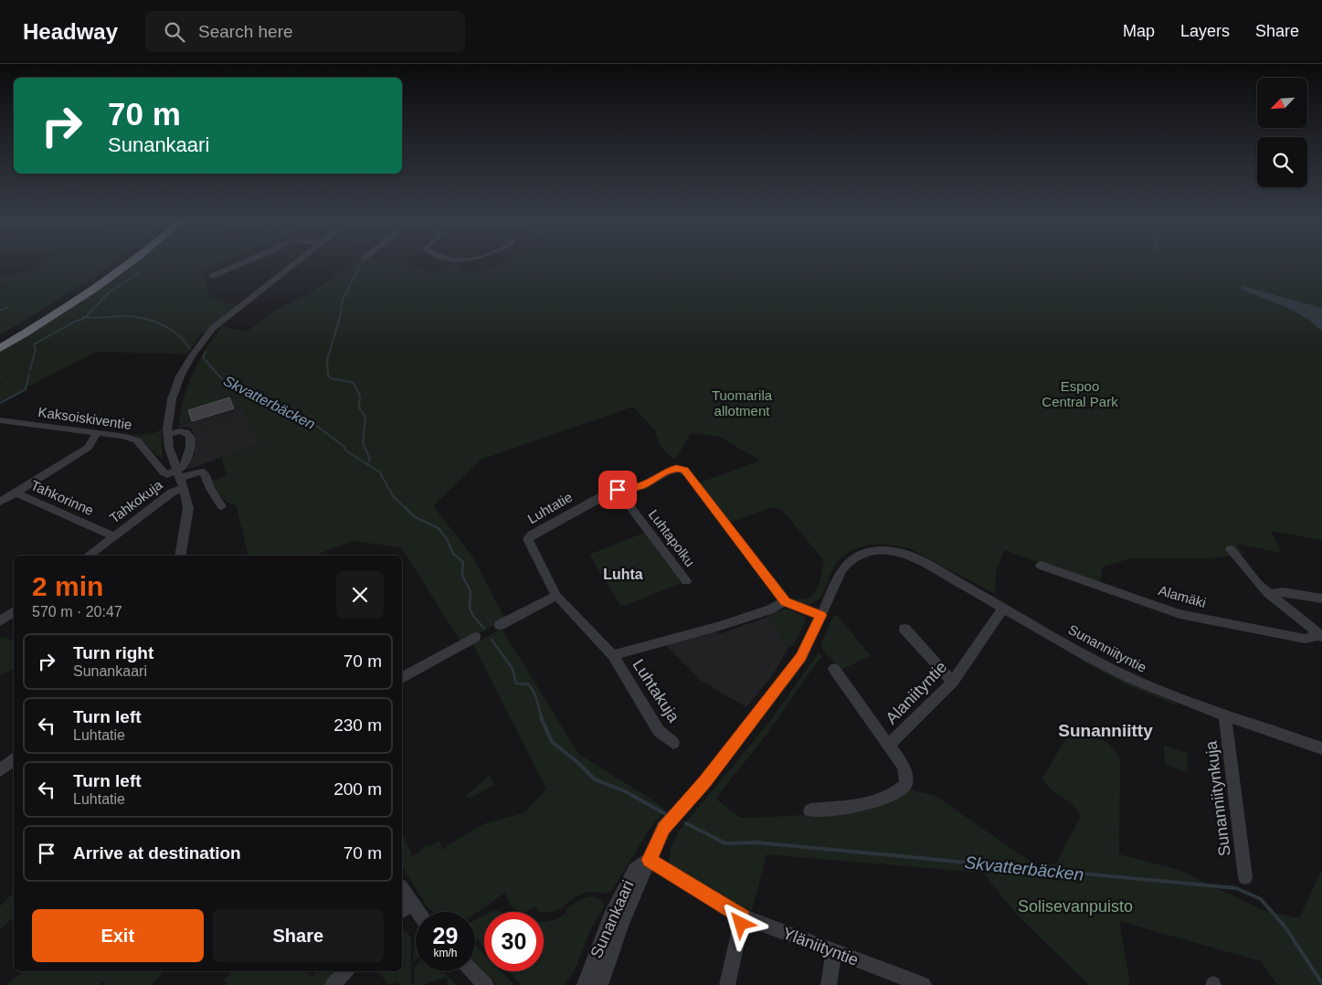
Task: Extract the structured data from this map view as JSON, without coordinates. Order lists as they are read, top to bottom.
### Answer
{
  "streets": {
    "street": [
      "Kaksoiskiventie",
      "Tahkorinne",
      "Tahkokuja",
      "Luhtatie",
      "Luhtapolku",
      "Alamäki",
      "Sunanniityntie",
      "Luhtakuja",
      "Alaniityntie",
      "Sunanniitynkuja",
      "Sunankaari",
      "Yläniityntie"
    ]
  },
  "crossings": [
    ["Kaksoiskiventie", "Tahkokuja"],
    ["Tahkorinne", "Tahkokuja"],
    ["Luhtatie", "Luhtapolku"],
    ["Luhtatie", "Luhtakuja"],
    ["Sunanniityntie", "Alaniityntie"],
    ["Sunanniityntie", "Sunanniitynkuja"],
    ["Sunanniityntie", "Sunankaari"],
    ["Sunankaari", "Yläniityntie"]
  ],
  "districts": ["Luhta", "Sunanniitty"],
  "water": ["Skvatterbäcken"],
  "parks": ["Espoo Central Park", "Tuomarila allotment", "Solisevanpuisto"],
  "north": "bottom left",
  "page": {
    "header": "Headway",
    "search": "Search here",
    "nav": ["Map", "Layers", "Share"],
    "turn": ["70 m", "Sunankaari"],
    "heading": ["2 min", "570 m · 20:47"],
    "list": [
      {
        "name": "Turn right",
        "note": "Sunankaari",
        "value": "70 m"
      },
      {
        "name": "Turn left",
        "note": "Luhtatie",
        "value": "230 m"
      },
      {
        "name": "Turn left",
        "note": "Luhtatie",
        "value": "200 m"
      },
      {
        "name": "Arrive at destination",
        "value": "70 m"
      }
    ],
    "buttons": ["Exit", "Share"],
    "speed": "29 km/h",
    "limit": "30"
  }
}
